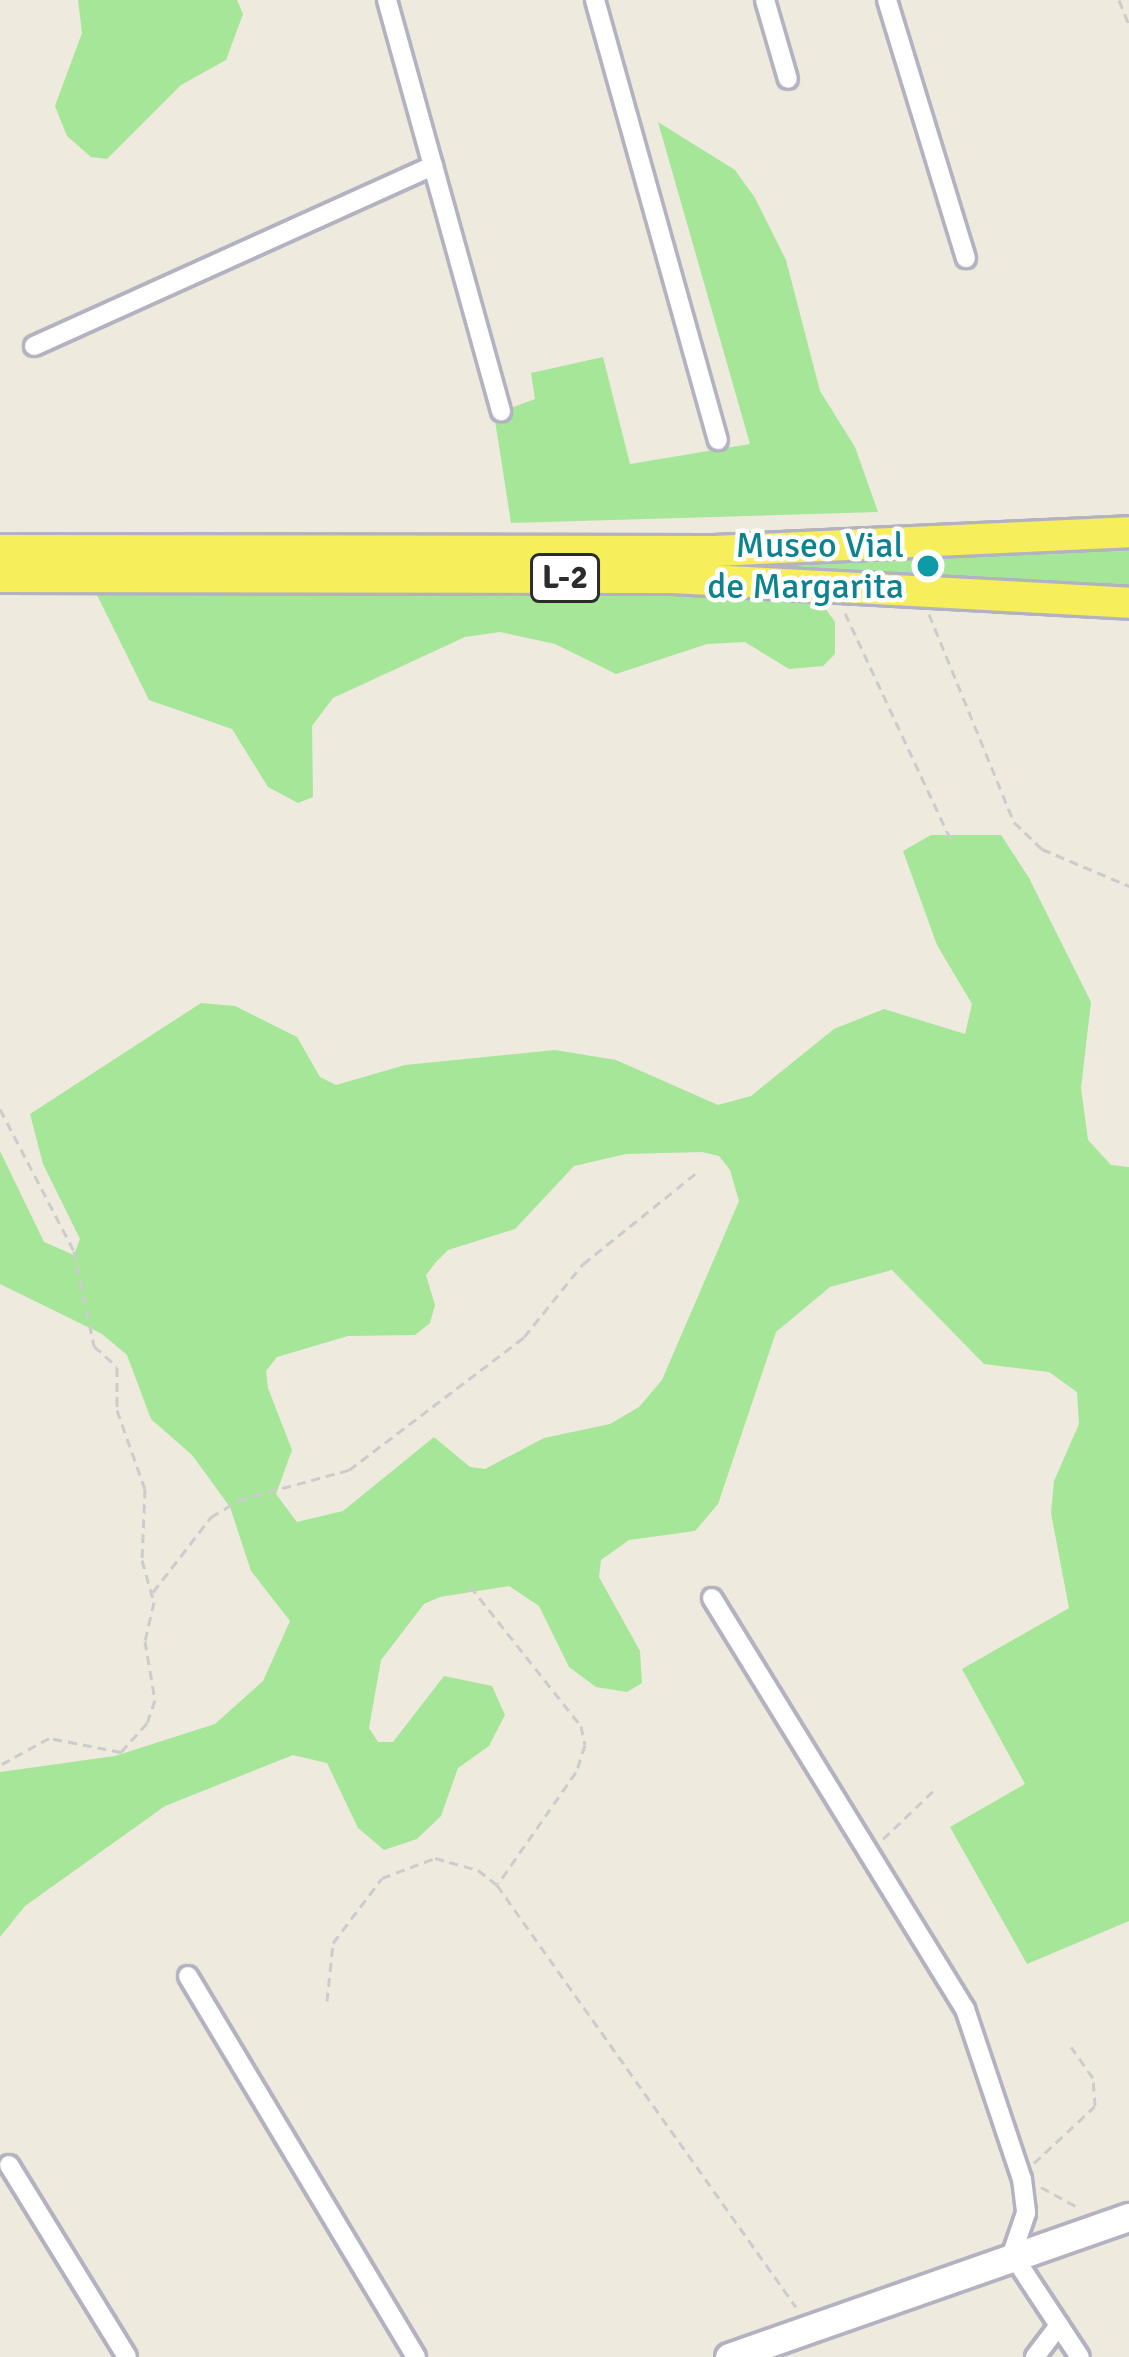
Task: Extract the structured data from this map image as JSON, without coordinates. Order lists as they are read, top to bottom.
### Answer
{
  "streets": {
    "main road": ["L-2"]
  },
  "places": ["Museo Vial de Margarita"]
}
